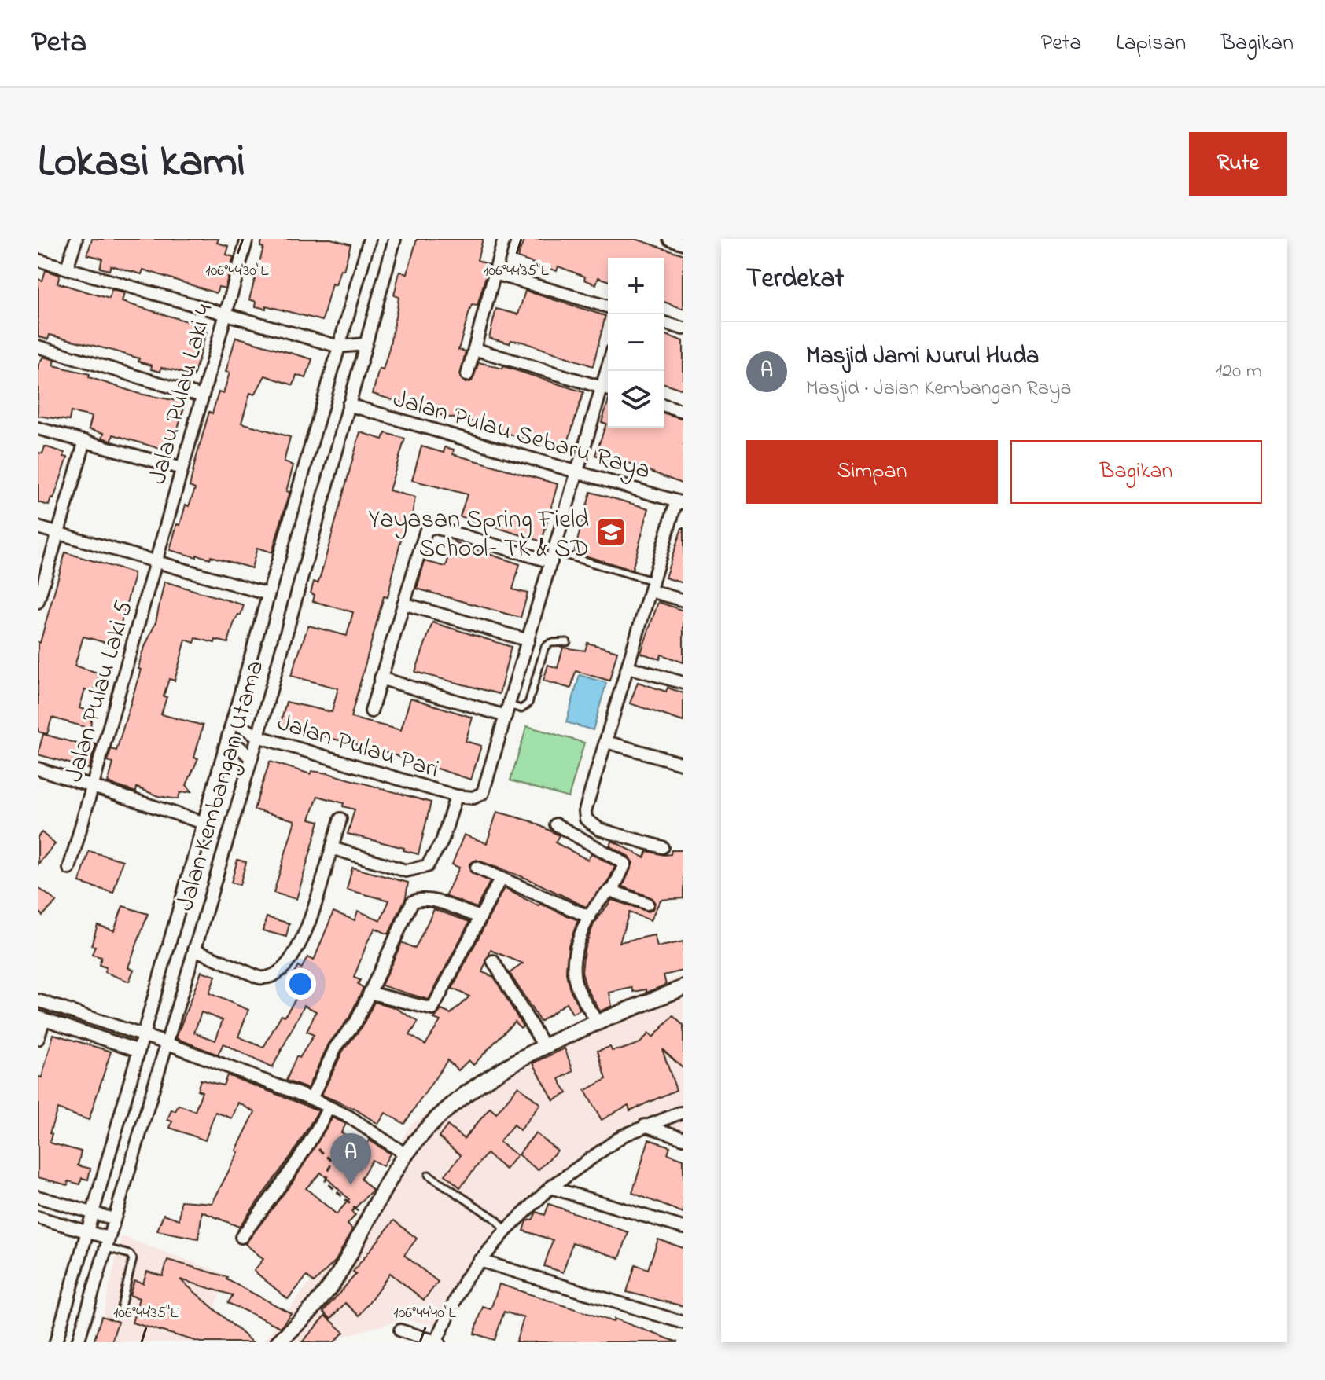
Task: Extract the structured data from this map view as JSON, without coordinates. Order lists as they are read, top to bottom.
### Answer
{
  "streets": {
    "street": [
      "Jalau Pulau Laki 4",
      "Jalan Pulau Sebaru Raya",
      "Jalan Pulau Laki 5",
      "Jalan Pulau Pari",
      "Jalan Kembangan Utama"
    ]
  },
  "crossings": [
    ["Jalau Pulau Laki 4", "Jalan Pulau Laki 5"],
    ["Jalan Pulau Sebaru Raya", "Jalan Kembangan Utama"],
    ["Jalan Pulau Pari", "Jalan Kembangan Utama"]
  ],
  "places": {
    "school or university": ["Yayasan Spring Field School- TK & SD"]
  },
  "page": {
    "header": "Peta",
    "nav": ["Peta", "Lapisan", "Bagikan"],
    "title": "Lokasi kami",
    "buttons": [
      "Rute",
      ["Simpan", "Bagikan"]
    ],
    "heading": "Terdekat",
    "map_buttons": ["+", "−"],
    "list": [
      {
        "mark": "A",
        "name": "Masjid Jami Nurul Huda",
        "note": "Masjid · Jalan Kembangan Raya",
        "value": "120 m"
      }
    ],
    "pins": "A"
  },
  "coordinates": ["106°44'30\"E", "106°44'35\"E", "106°44'40\"E"]
}
